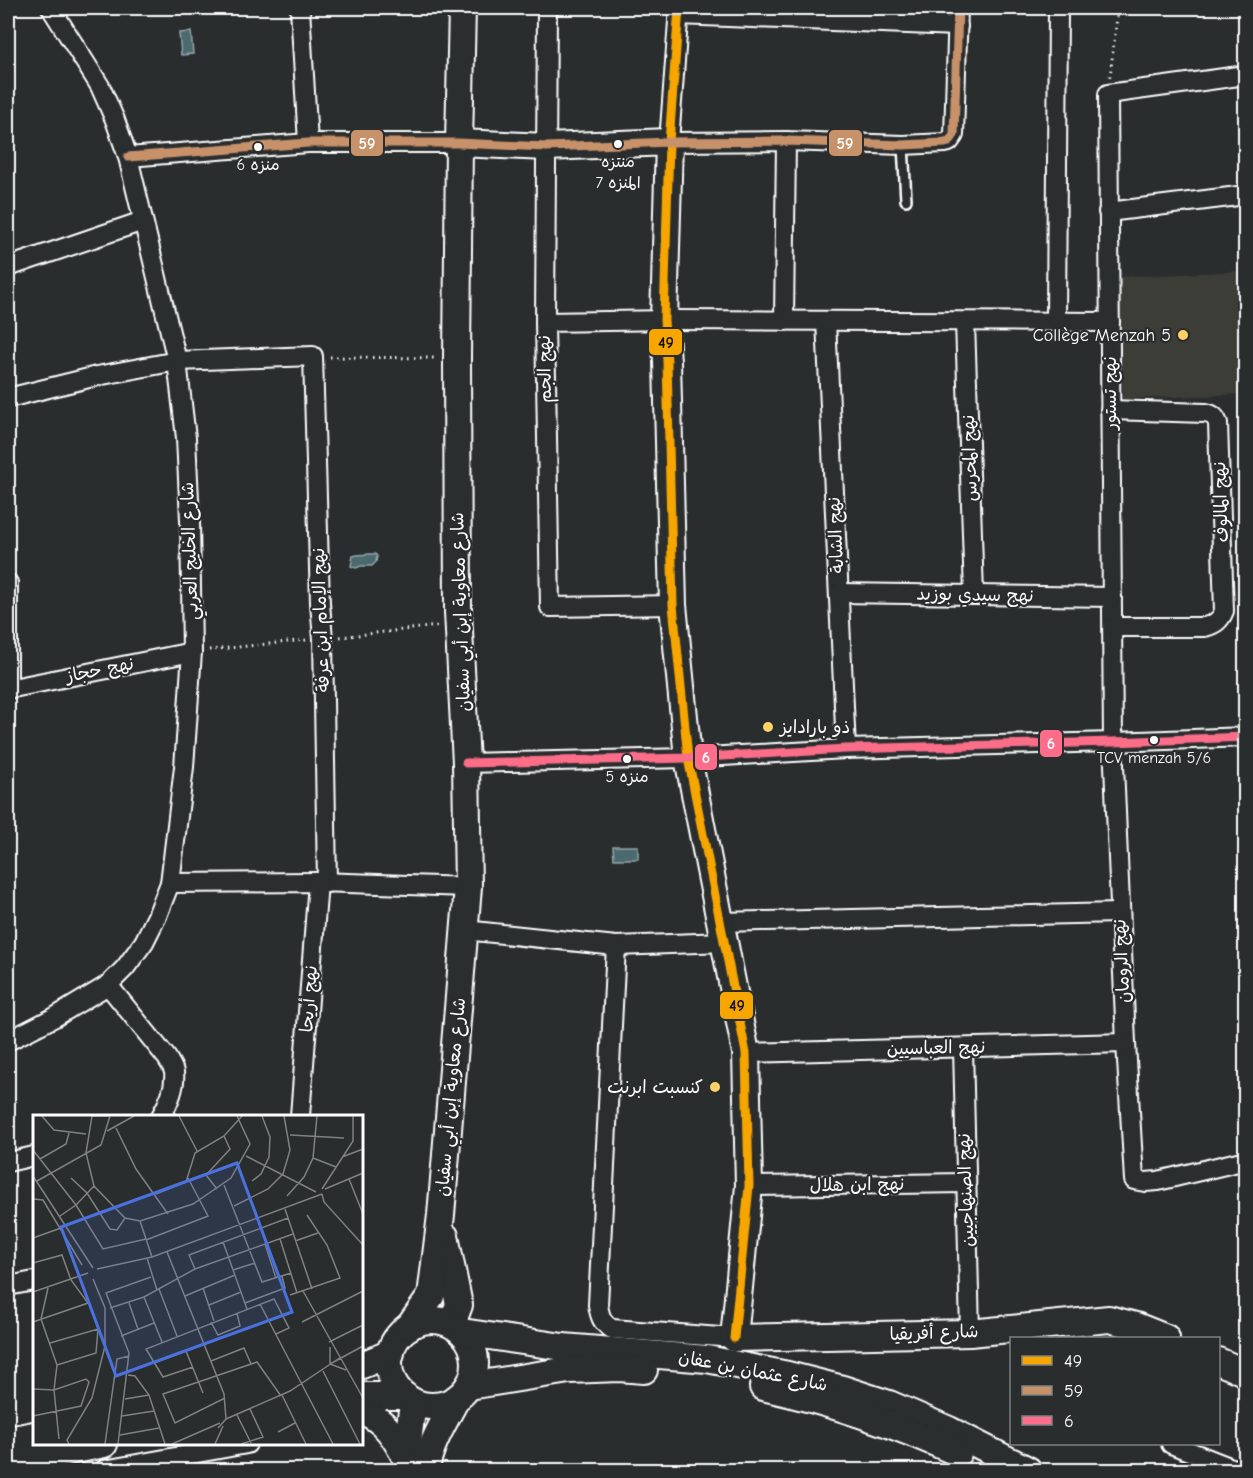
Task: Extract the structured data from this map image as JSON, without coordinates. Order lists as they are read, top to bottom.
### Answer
{
  "streets": {
    "main road": ["شارع معاوية إبن أبي سفيان", "شارع أفريقيا", "شارع عثمان بن عفان"],
    "street": [
      "نهج الجم",
      "نهج تستور",
      "نهج المحرس",
      "نهج المالوف",
      "نهج الشابة",
      "شارع الخليج العربي",
      "نهج سيدي بوزيد",
      "نهج الإمام ابن عرفة",
      "نهج حجاز",
      "نهج الرومان",
      "نهج أريحا",
      "نهج العباسيين",
      "نهج ابن هلال",
      "نهج الصنهاجيين"
    ]
  },
  "crossings": [
    ["نهج تستور", "نهج المالوف"],
    ["نهج تستور", "نهج سيدي بوزيد"],
    ["نهج تستور", "نهج الرومان"],
    ["نهج المحرس", "نهج سيدي بوزيد"],
    ["نهج الشابة", "نهج سيدي بوزيد"],
    ["شارع الخليج العربي", "نهج حجاز"],
    ["شارع معاوية إبن أبي سفيان", "شارع عثمان بن عفان"],
    ["نهج الإمام ابن عرفة", "نهج أريحا"],
    ["نهج الرومان", "نهج العباسيين"],
    ["نهج العباسيين", "نهج الصنهاجيين"],
    ["نهج ابن هلال", "نهج الصنهاجيين"],
    ["نهج الصنهاجيين", "شارع أفريقيا"]
  ],
  "places": [
    "منتزه المنزه 7",
    "منزه 6",
    "Collège Menzah 5",
    "ذو بارادايز",
    "TCV menzah 5/6",
    "منزه 5",
    "كنسبت ابرنت"
  ],
  "lines": ["transit line 49", "transit line 59", "transit line 6"],
  "legend": ["49", "59", "6"]
}
